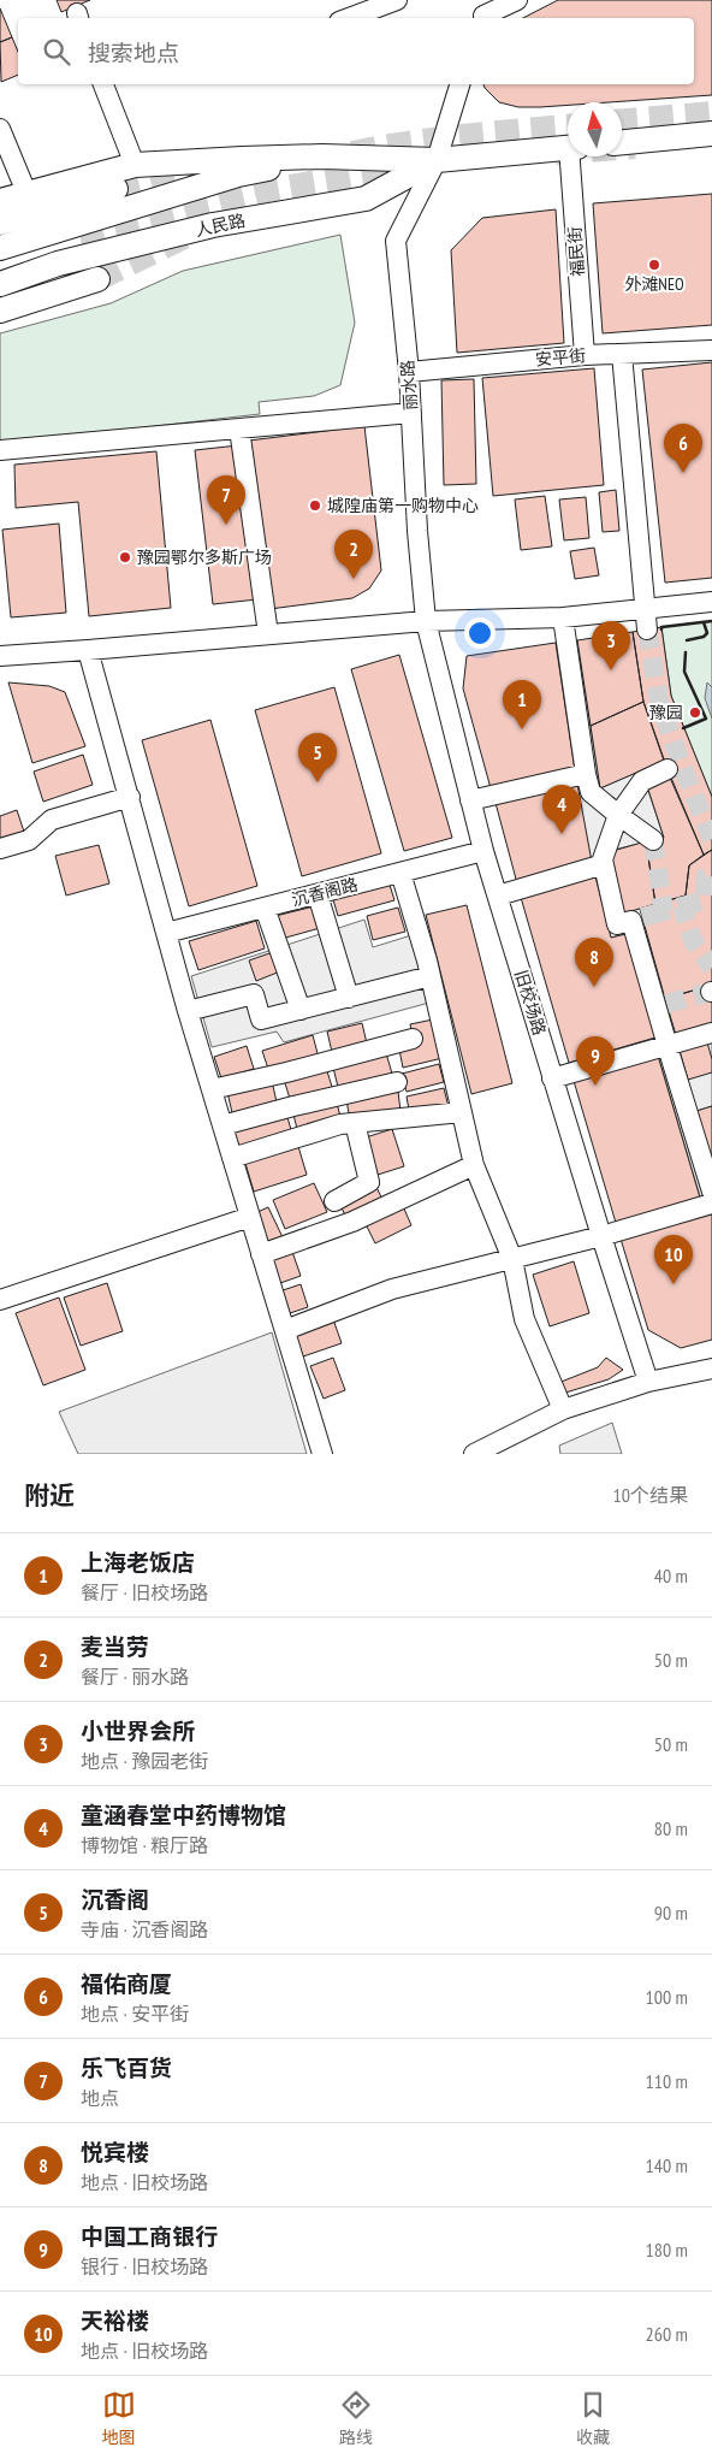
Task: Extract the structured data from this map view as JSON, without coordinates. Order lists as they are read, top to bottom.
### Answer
{
  "streets": {
    "main road": ["人民路"],
    "street": [
      "福民街",
      "安平街",
      "丽水路",
      "沉香阁路",
      "旧校场路"
    ]
  },
  "crossings": [
    ["人民路", "丽水路"],
    ["福民街", "安平街"],
    ["安平街", "丽水路"],
    ["丽水路", "旧校场路"],
    ["沉香阁路", "旧校场路"]
  ],
  "places": [
    "外滩NEO",
    "城隍庙第一购物中心",
    "豫园鄂尔多斯广场",
    "豫园"
  ],
  "north": "top",
  "page": {
    "search": "搜索地点",
    "pins": [
      "6",
      "7",
      "2",
      "3",
      "1",
      "5",
      "4",
      "8",
      "9",
      "10"
    ],
    "heading": ["附近", "10个结果"],
    "list": [
      {
        "mark": "1",
        "name": "上海老饭店",
        "note": "餐厅 · 旧校场路",
        "value": "40 m"
      },
      {
        "mark": "2",
        "name": "麦当劳",
        "note": "餐厅 · 丽水路",
        "value": "50 m"
      },
      {
        "mark": "3",
        "name": "小世界会所",
        "note": "地点 · 豫园老街",
        "value": "50 m"
      },
      {
        "mark": "4",
        "name": "童涵春堂中药博物馆",
        "note": "博物馆 · 粮厅路",
        "value": "80 m"
      },
      {
        "mark": "5",
        "name": "沉香阁",
        "note": "寺庙 · 沉香阁路",
        "value": "90 m"
      },
      {
        "mark": "6",
        "name": "福佑商厦",
        "note": "地点 · 安平街",
        "value": "100 m"
      },
      {
        "mark": "7",
        "name": "乐飞百货",
        "note": "地点",
        "value": "110 m"
      },
      {
        "mark": "8",
        "name": "悦宾楼",
        "note": "地点 · 旧校场路",
        "value": "140 m"
      },
      {
        "mark": "9",
        "name": "中国工商银行",
        "note": "银行 · 旧校场路",
        "value": "180 m"
      },
      {
        "mark": "10",
        "name": "天裕楼",
        "note": "地点 · 旧校场路",
        "value": "260 m"
      }
    ],
    "nav": ["地图", "路线", "收藏"]
  }
}
